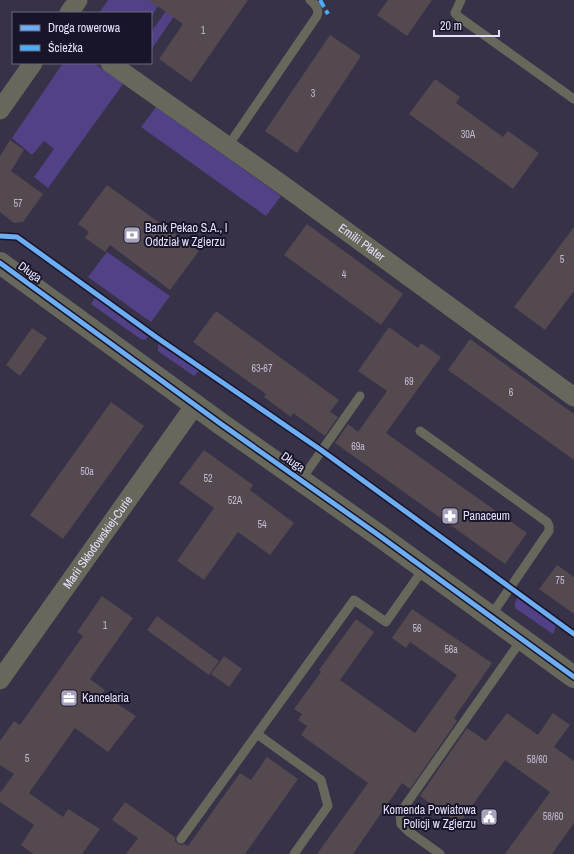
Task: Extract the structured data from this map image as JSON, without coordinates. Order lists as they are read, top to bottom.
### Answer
{
  "streets": {
    "street": ["Emilii Plater", "Długa", "Marii Skłodowskiej-Curie"]
  },
  "crossings": [
    ["Długa", "Marii Skłodowskiej-Curie"]
  ],
  "places": {
    "bank": ["Bank Pekao S.A., I Oddział w Zgierzu"],
    "pharmacy": ["Panaceum"],
    "office": ["Kancelaria"],
    "public building": ["Komenda Powiatowa Policji w Zgierzu"]
  },
  "house_numbers": [
    "1",
    "3",
    "30A",
    "57",
    "5",
    "4",
    "63-67",
    "69",
    "6",
    "69a",
    "50a",
    "52",
    "52A",
    "54",
    "75",
    "1",
    "56",
    "56a",
    "5",
    "58/60",
    "58/60"
  ],
  "legend": ["Droga rowerowa", "Ścieżka"],
  "scale_bar": "20 m"
}
